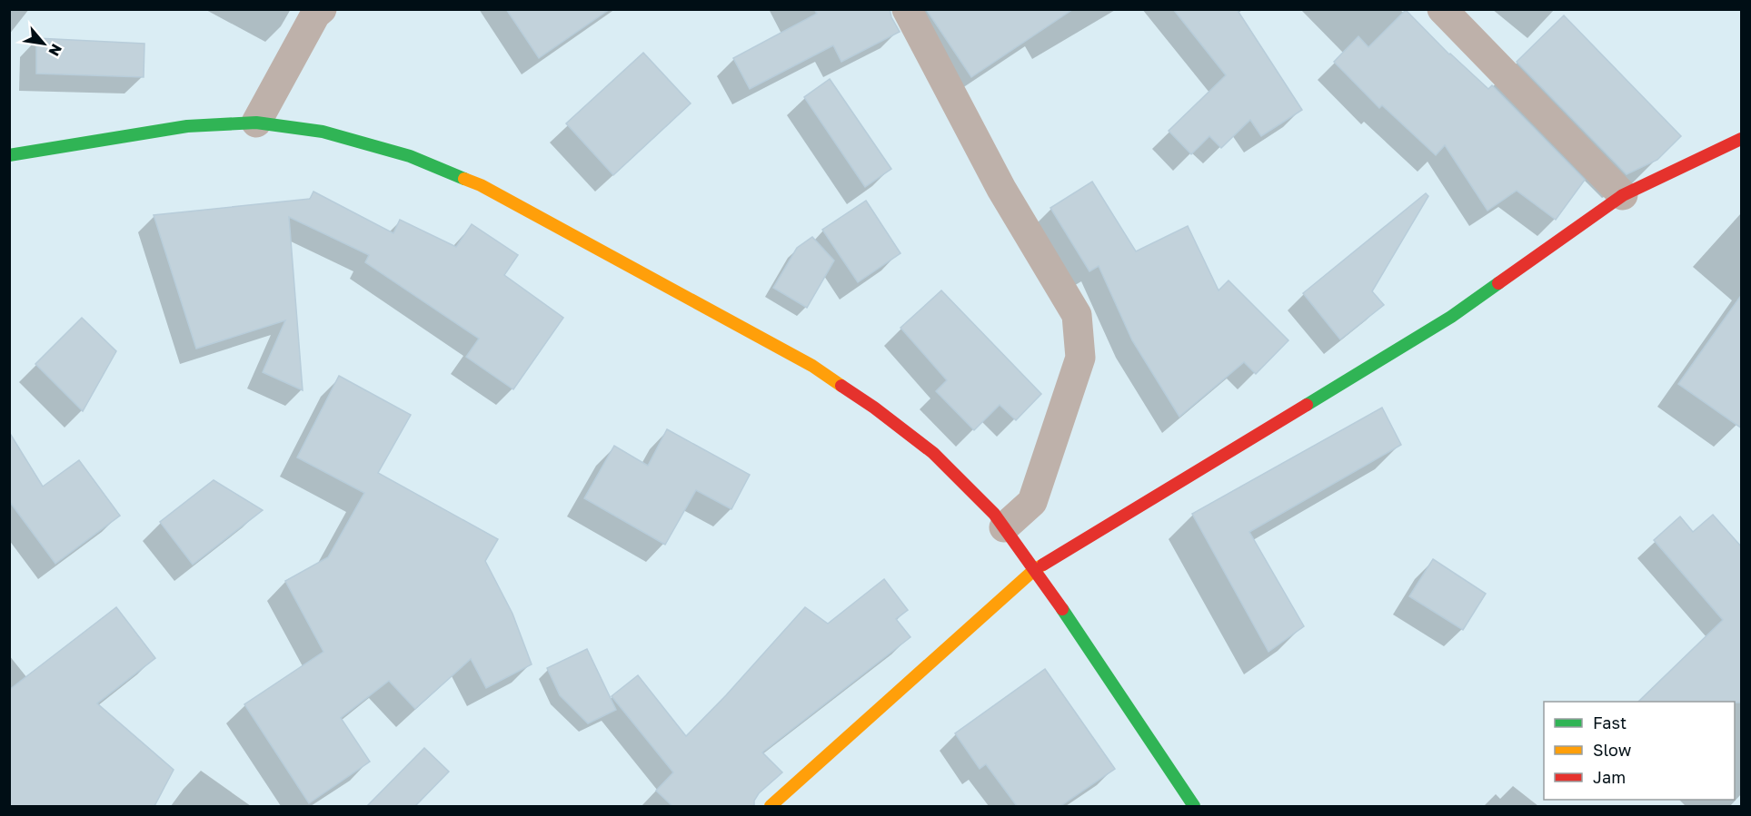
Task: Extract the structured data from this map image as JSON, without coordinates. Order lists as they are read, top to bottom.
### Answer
{
  "legend": ["Fast", "Slow", "Jam"],
  "north": "bottom right"
}
